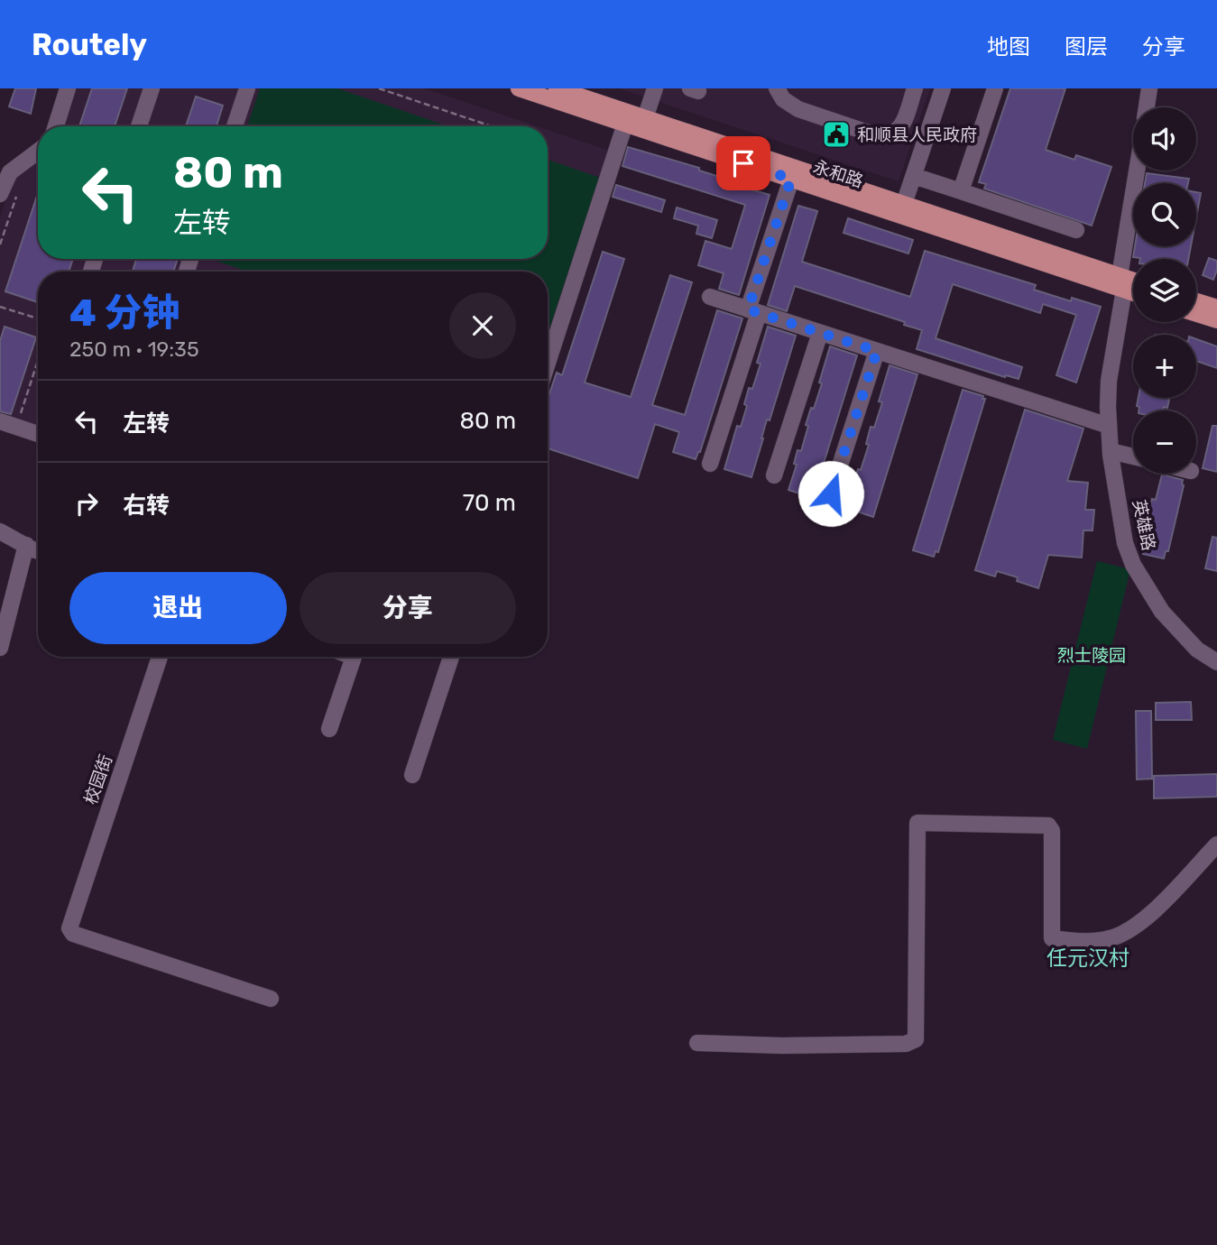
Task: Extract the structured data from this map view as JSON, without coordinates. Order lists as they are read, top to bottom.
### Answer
{
  "streets": {
    "main road": ["永和路"],
    "street": ["英雄路", "校园街"]
  },
  "crossings": [
    ["永和路", "英雄路"]
  ],
  "districts": ["任元汉村"],
  "parks": ["烈士陵园"],
  "places": {
    "public building": ["和顺县人民政府"]
  },
  "page": {
    "header": "Routely",
    "nav": ["地图", "图层", "分享"],
    "map_buttons": ["+", "−"],
    "turn": ["80 m", "左转"],
    "heading": ["4 分钟", "250 m · 19:35"],
    "list": [
      {
        "name": "左转",
        "value": "80 m"
      },
      {
        "name": "右转",
        "value": "70 m"
      }
    ],
    "buttons": ["退出", "分享"]
  }
}
